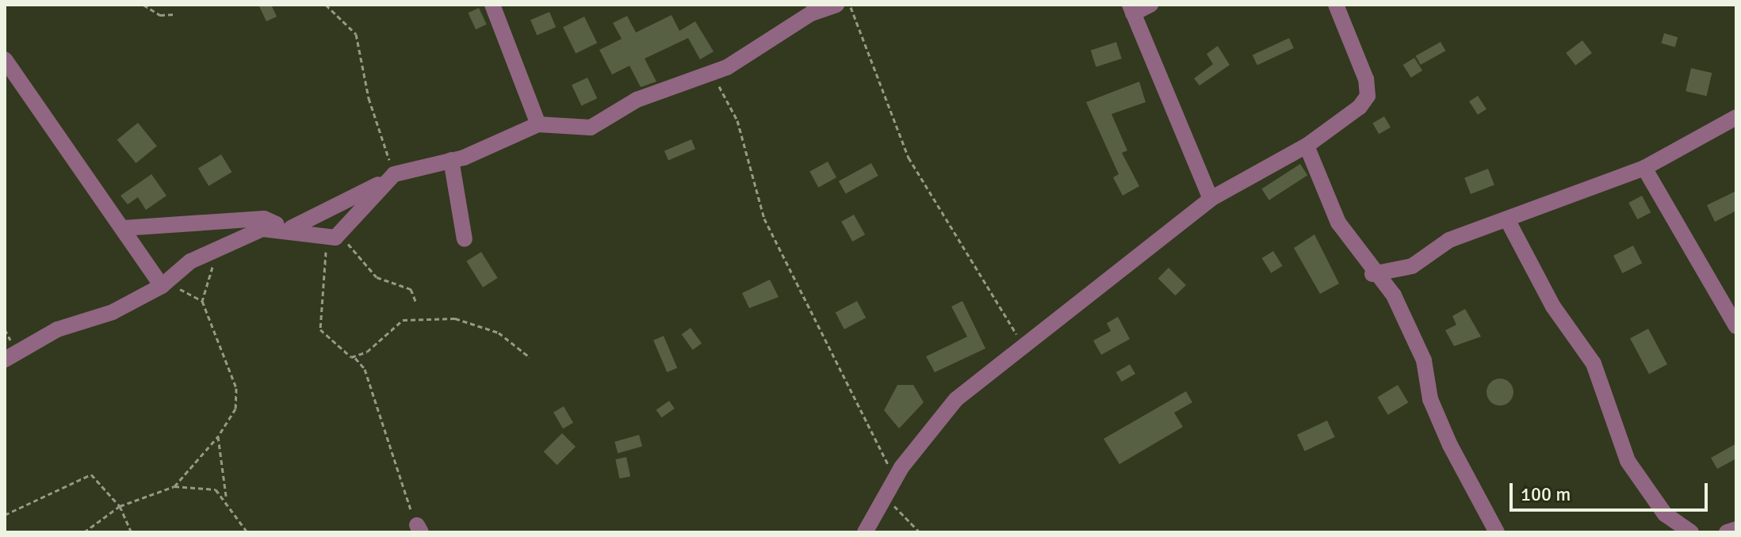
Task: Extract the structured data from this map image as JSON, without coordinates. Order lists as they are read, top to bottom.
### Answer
{
  "scale_bar": "100 m"
}
